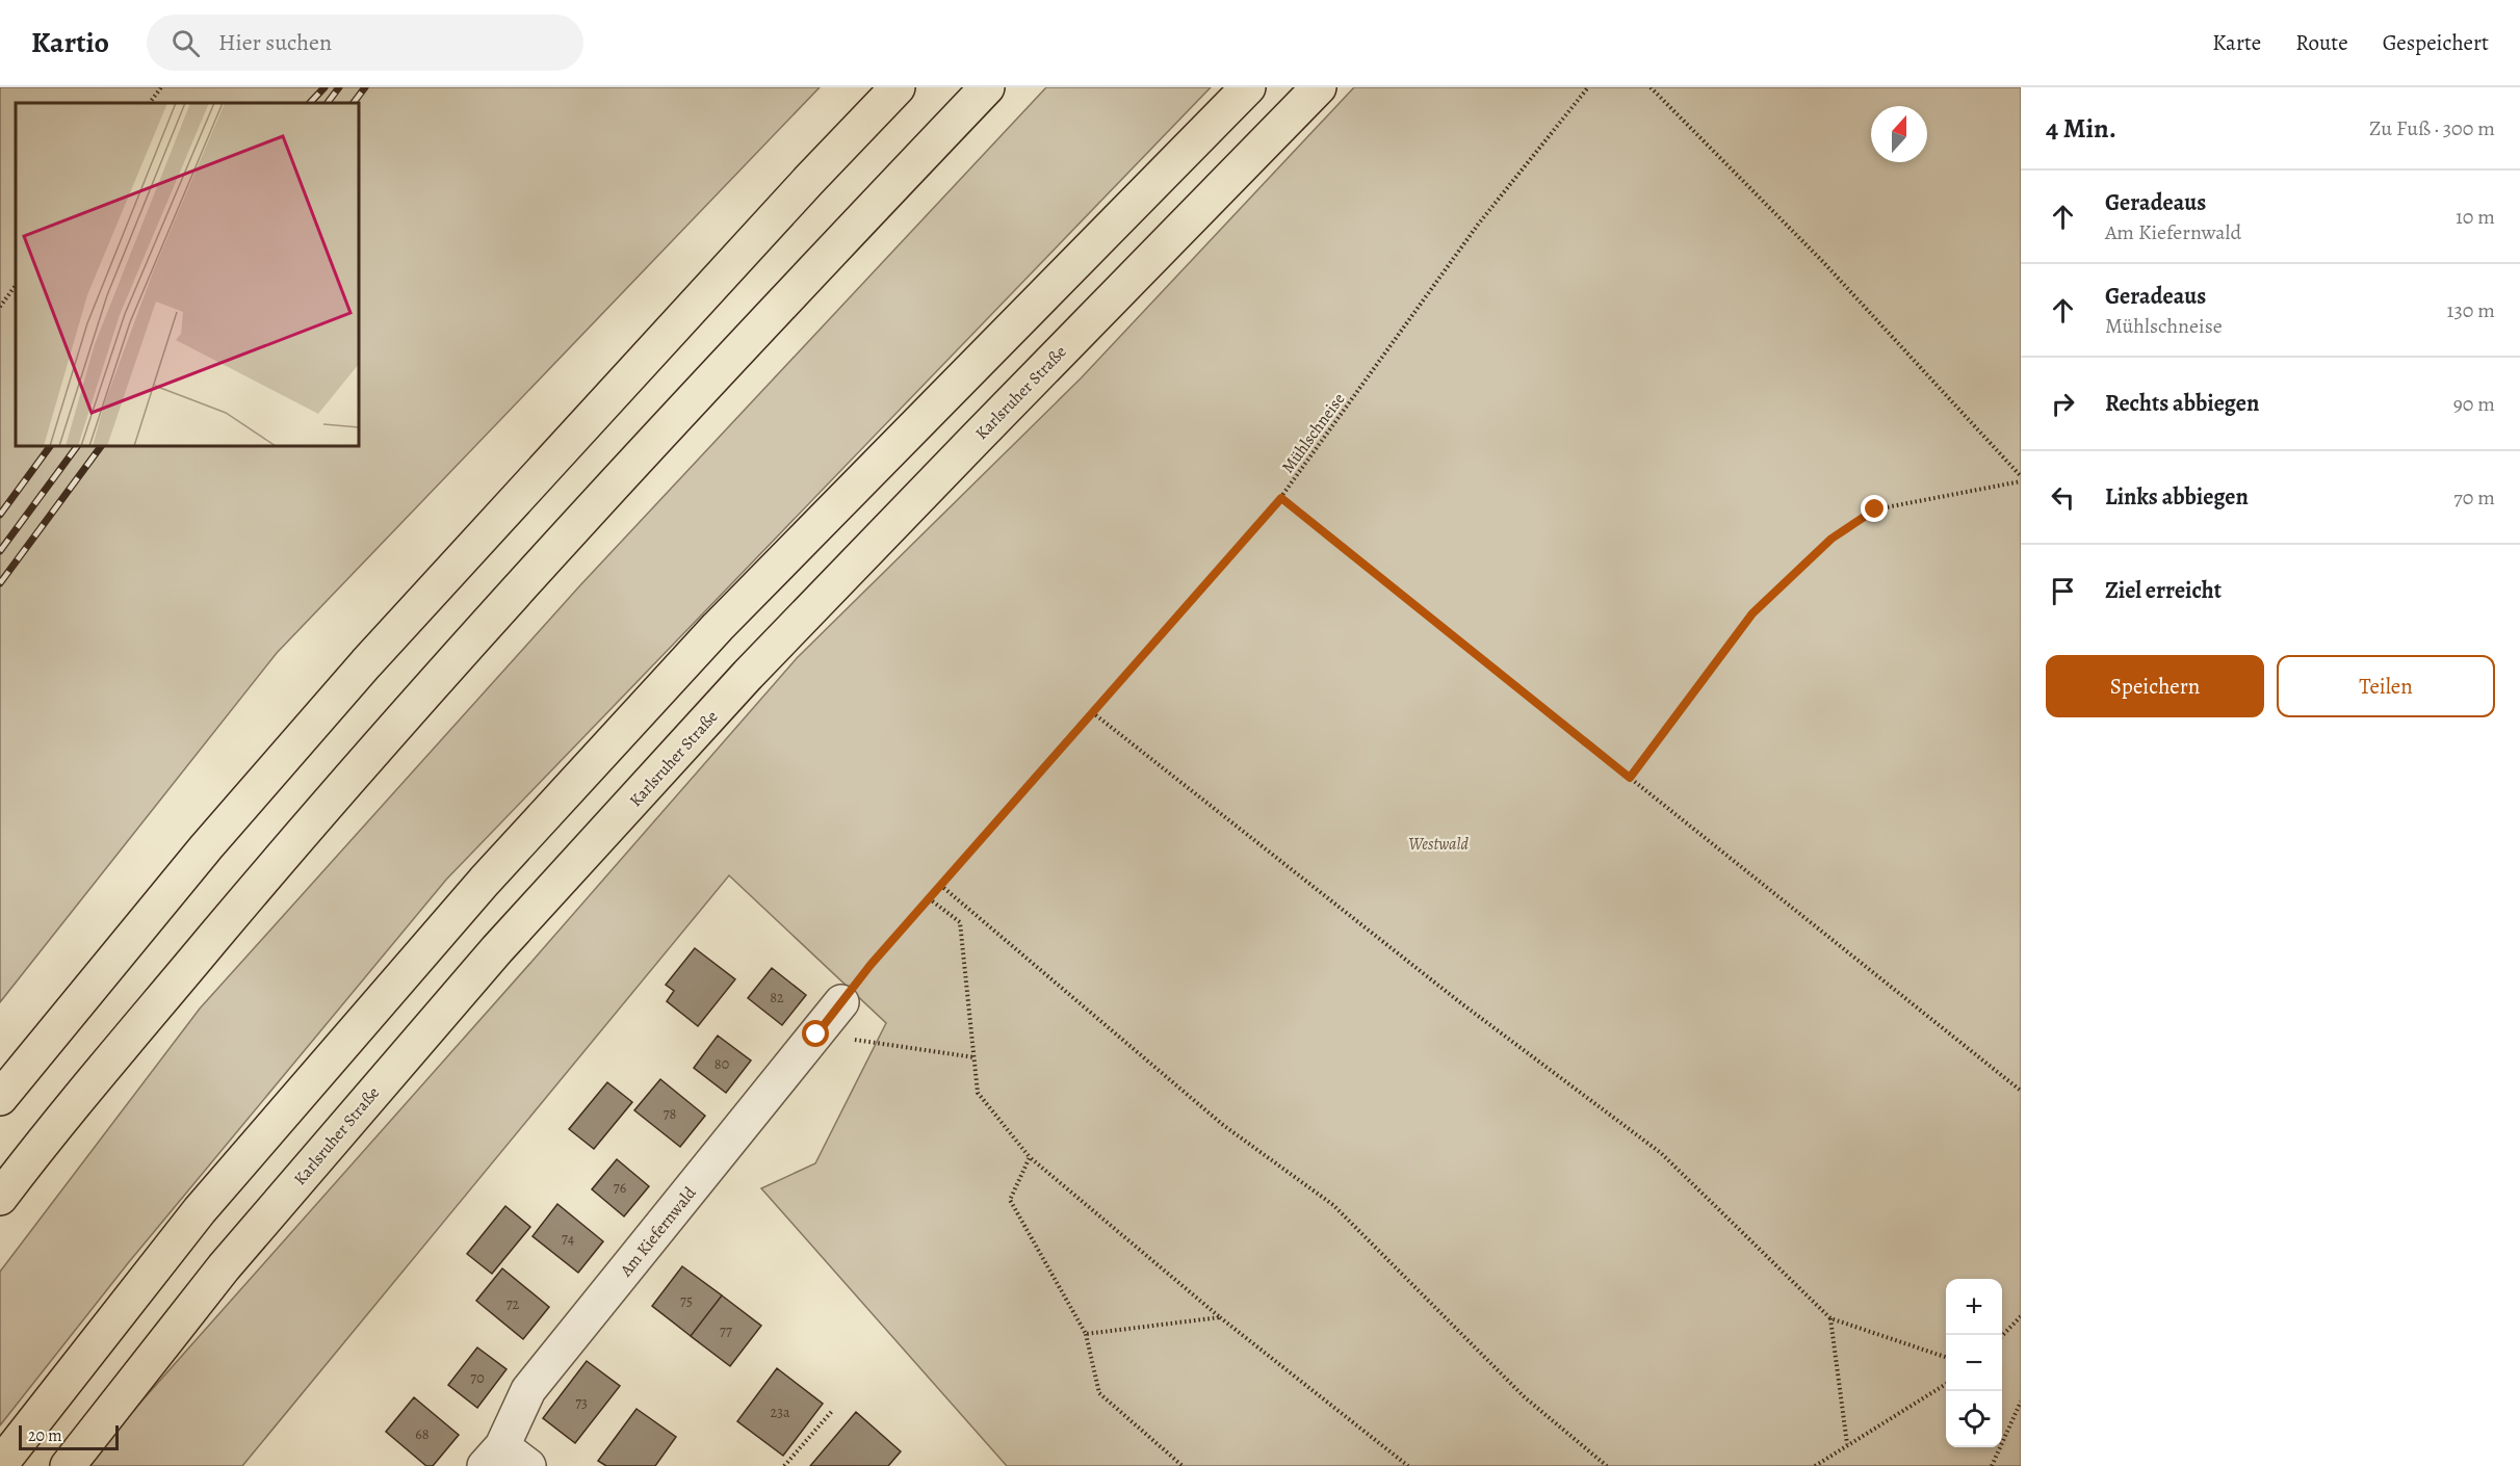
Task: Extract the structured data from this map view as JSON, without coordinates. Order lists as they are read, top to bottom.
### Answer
{
  "streets": {
    "main road": ["Karlsruher Straße"],
    "street": ["Am Kiefernwald"],
    "path": ["Mühlschneise"]
  },
  "crossings": [
    ["Mühlschneise", "Am Kiefernwald"]
  ],
  "parks": ["Westwald"],
  "house_numbers": [
    "82",
    "80",
    "78",
    "76",
    "74",
    "75",
    "72",
    "77",
    "70",
    "73",
    "23a",
    "68"
  ],
  "scale_bar": "20 m",
  "north": "top",
  "page": {
    "header": "Kartio",
    "search": "Hier suchen",
    "nav": ["Karte", "Route", "Gespeichert"],
    "heading": ["4 Min.", "Zu Fuß · 300 m"],
    "list": [
      ["Geradeaus", "Am Kiefernwald", "10 m"],
      ["Geradeaus", "Mühlschneise", "130 m"],
      ["Rechts abbiegen", "90 m"],
      ["Links abbiegen", "70 m"],
      "Ziel erreicht"
    ],
    "buttons": ["Speichern", "Teilen"],
    "map_buttons": ["+", "−"],
    "scale": "20 m"
  }
}
